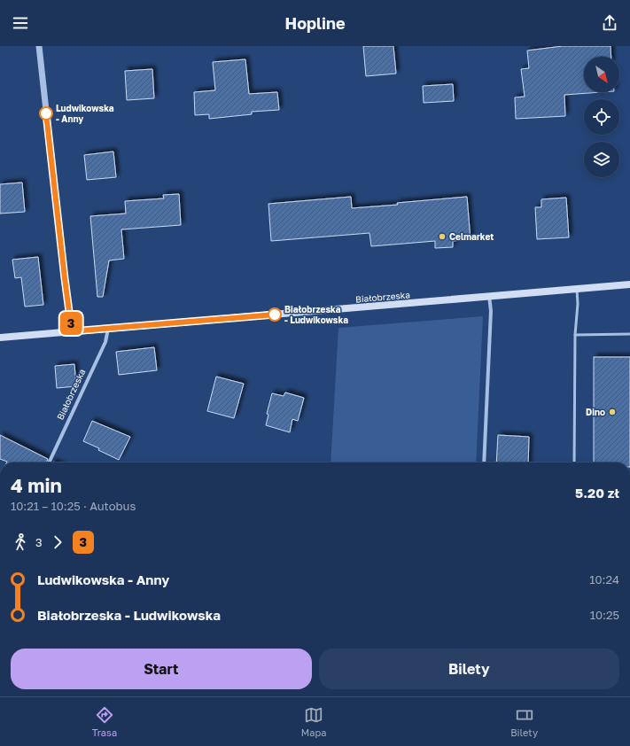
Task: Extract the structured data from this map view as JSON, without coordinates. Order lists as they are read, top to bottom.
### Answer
{
  "streets": {
    "main road": ["Białobrzeska"]
  },
  "places": [
    "Ludwikowska - Anny",
    "Celmarket",
    "Białobrzeska - Ludwikowska",
    "Dino"
  ],
  "lines": ["bus line 3"],
  "north": "bottom right",
  "page": {
    "header": "Hopline",
    "on_map": "3",
    "heading": ["4 min", "10:21 – 10:25 · Autobus", "5.20 zł"],
    "legs": ["3", "3"],
    "list": [
      {
        "name": "Ludwikowska - Anny",
        "value": "10:24"
      },
      {
        "name": "Białobrzeska - Ludwikowska",
        "value": "10:25"
      }
    ],
    "buttons": ["Start", "Bilety"],
    "tabs": ["Trasa", "Mapa", "Bilety"]
  }
}
